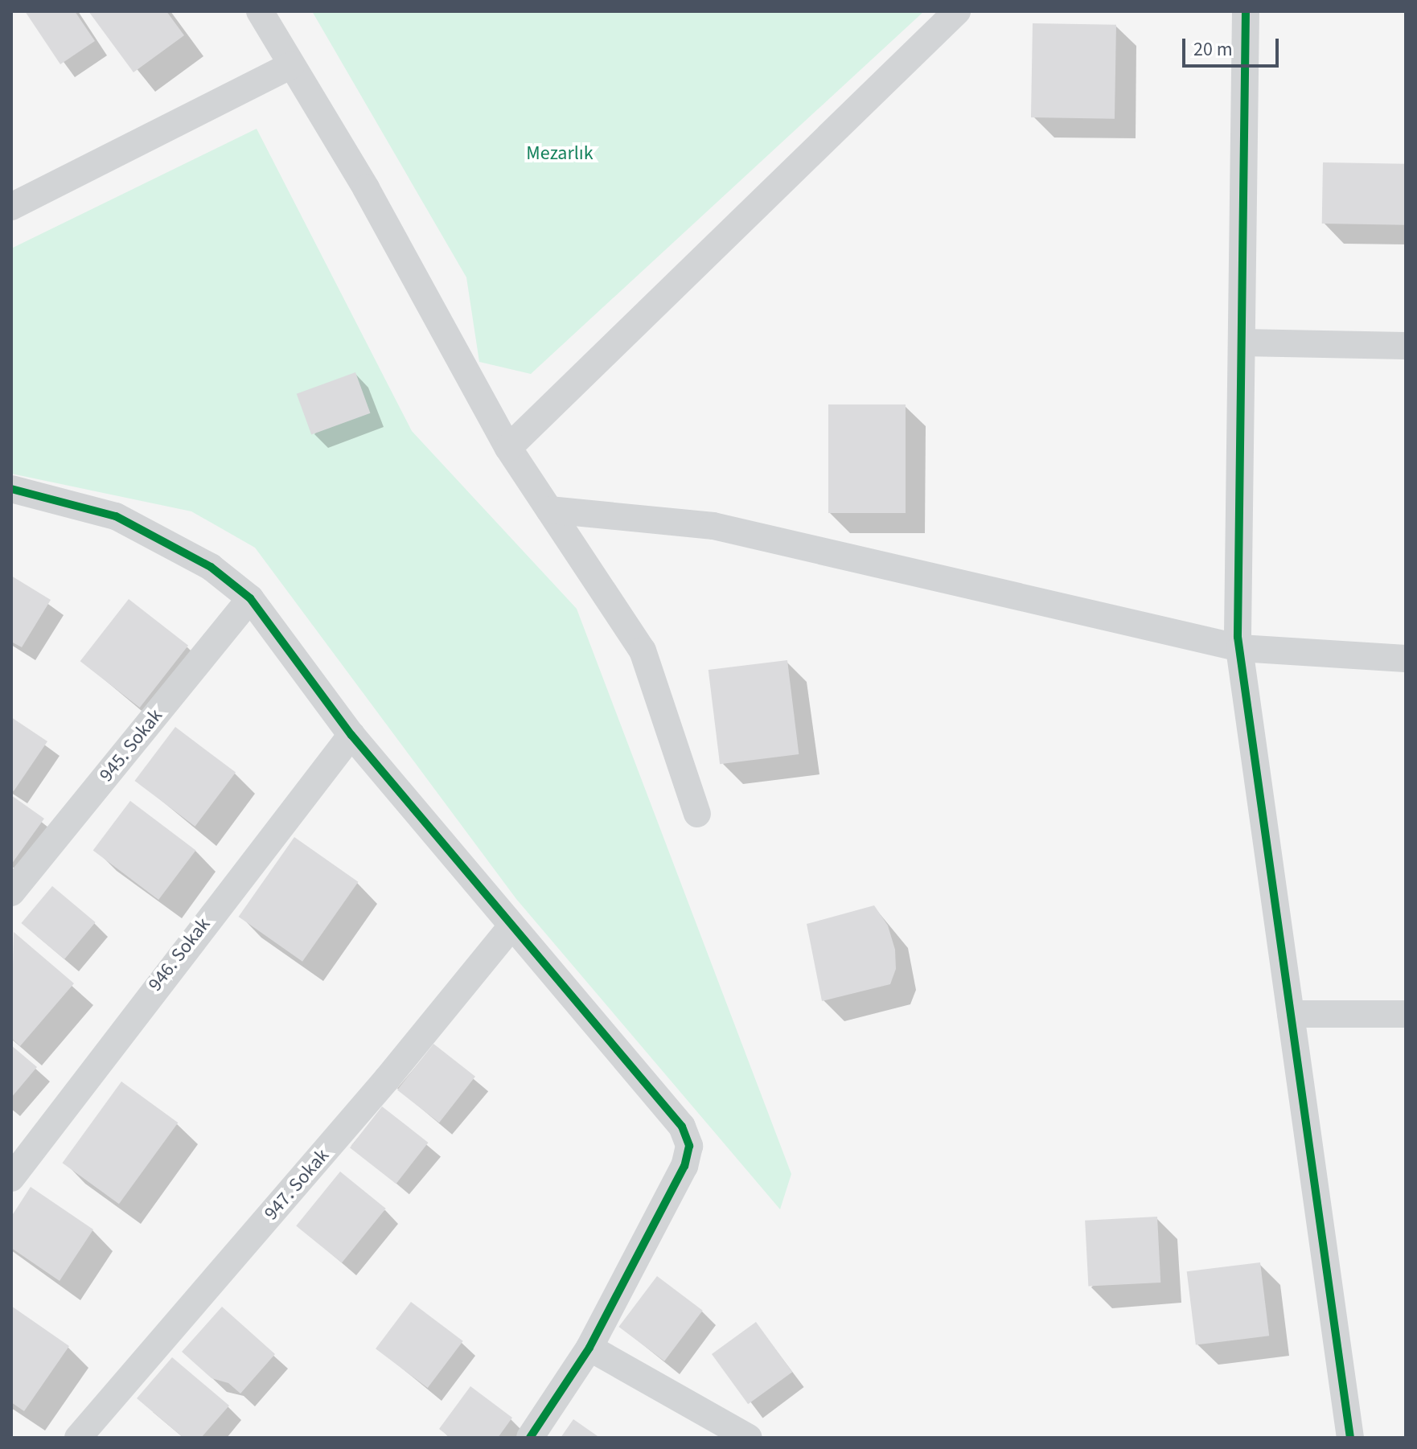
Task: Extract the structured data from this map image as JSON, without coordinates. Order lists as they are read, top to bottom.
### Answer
{
  "streets": {
    "street": ["945. Sokak", "946. Sokak", "947. Sokak"]
  },
  "parks": ["Mezarlık"],
  "scale_bar": "20 m"
}
